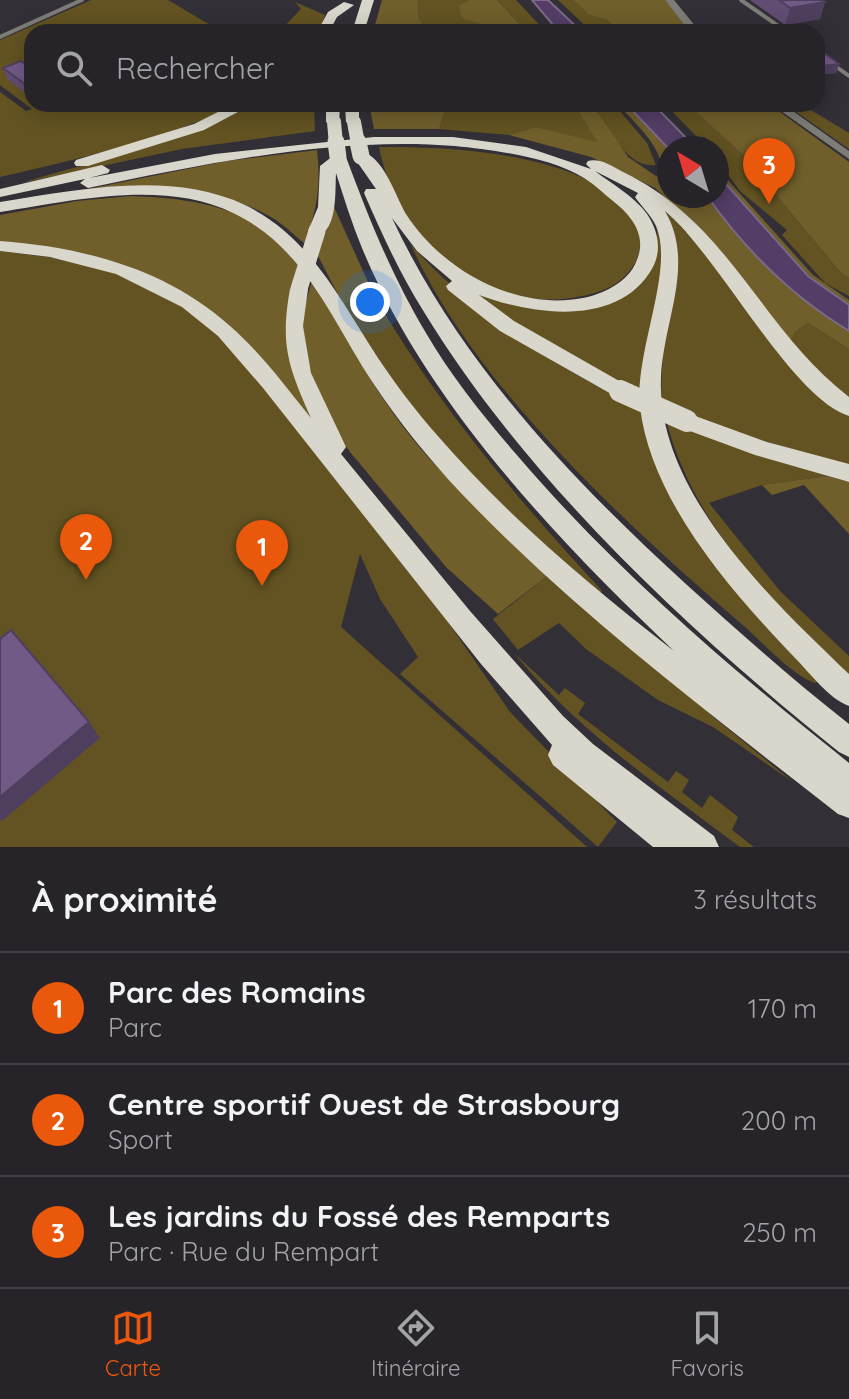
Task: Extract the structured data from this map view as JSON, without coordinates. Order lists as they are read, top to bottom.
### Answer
{
  "north": "top left",
  "page": {
    "search": "Rechercher",
    "pins": ["3", "2", "1"],
    "heading": ["À proximité", "3 résultats"],
    "list": [
      {
        "mark": "1",
        "name": "Parc des Romains",
        "note": "Parc",
        "value": "170 m"
      },
      {
        "mark": "2",
        "name": "Centre sportif Ouest de Strasbourg",
        "note": "Sport",
        "value": "200 m"
      },
      {
        "mark": "3",
        "name": "Les jardins du Fossé des Remparts",
        "note": "Parc · Rue du Rempart",
        "value": "250 m"
      }
    ],
    "nav": ["Carte", "Itinéraire", "Favoris"]
  }
}
